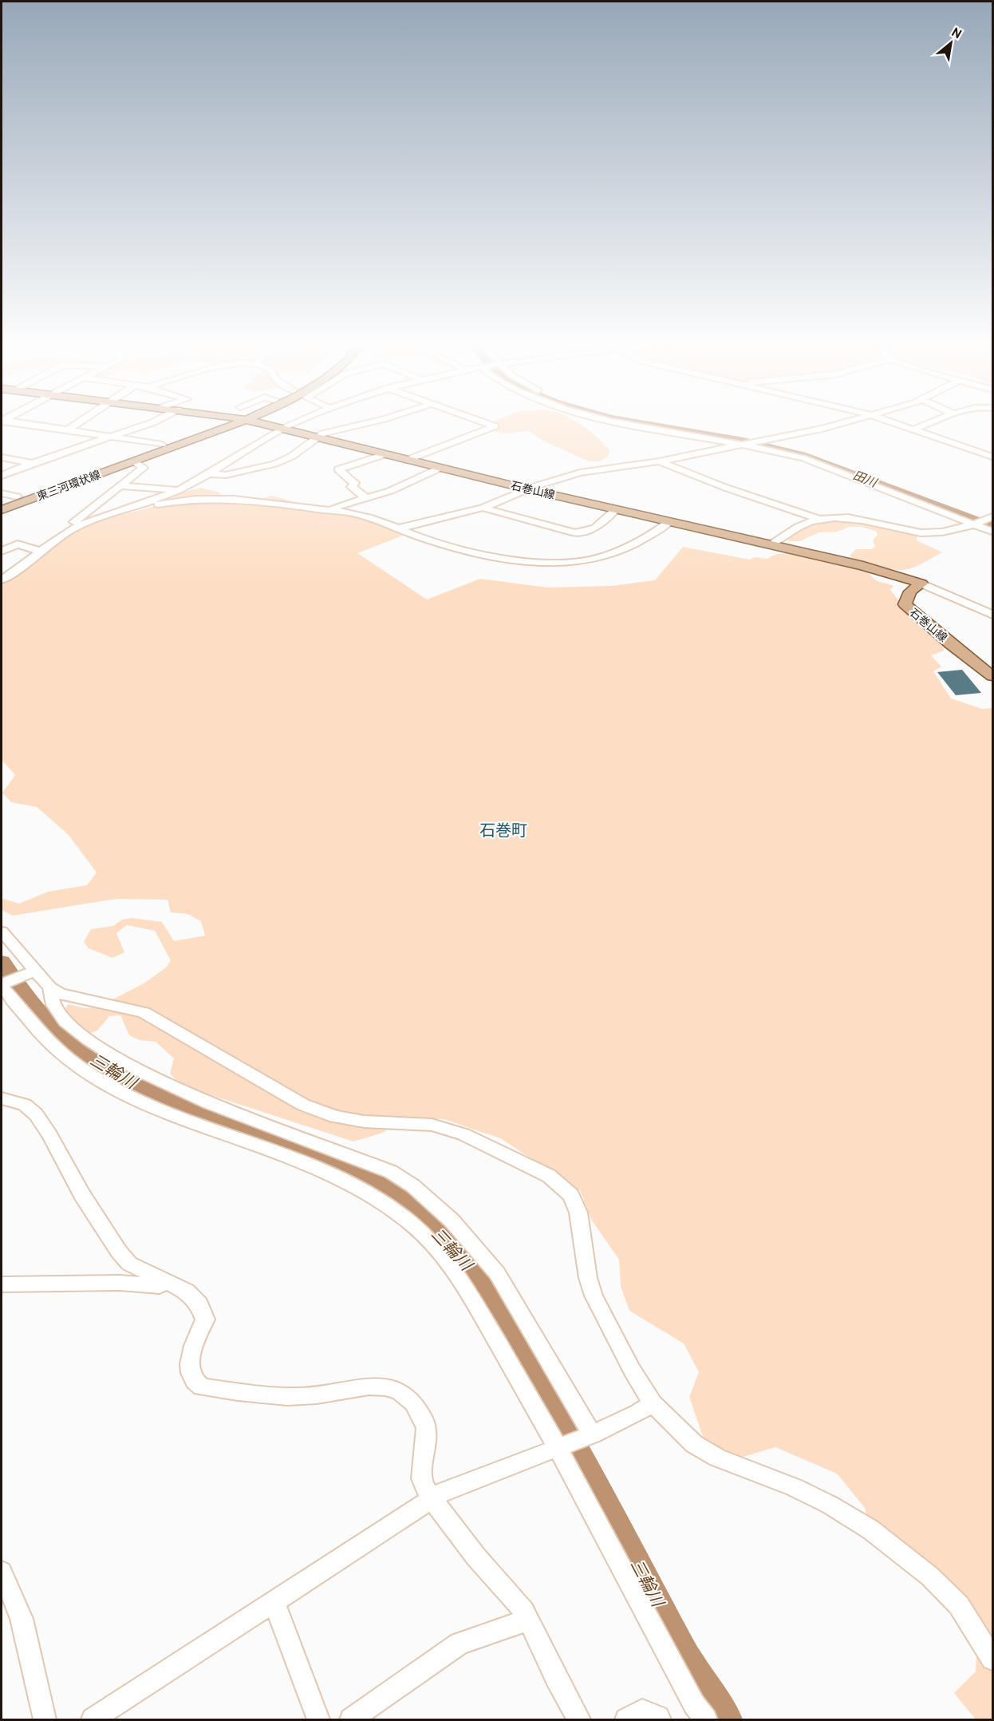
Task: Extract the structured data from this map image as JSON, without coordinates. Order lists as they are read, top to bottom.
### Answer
{
  "streets": {
    "main road": ["東三河環状線", "石巻山線"]
  },
  "districts": ["石巻町"],
  "water": ["田川", "三輪川"],
  "north": "top right"
}
